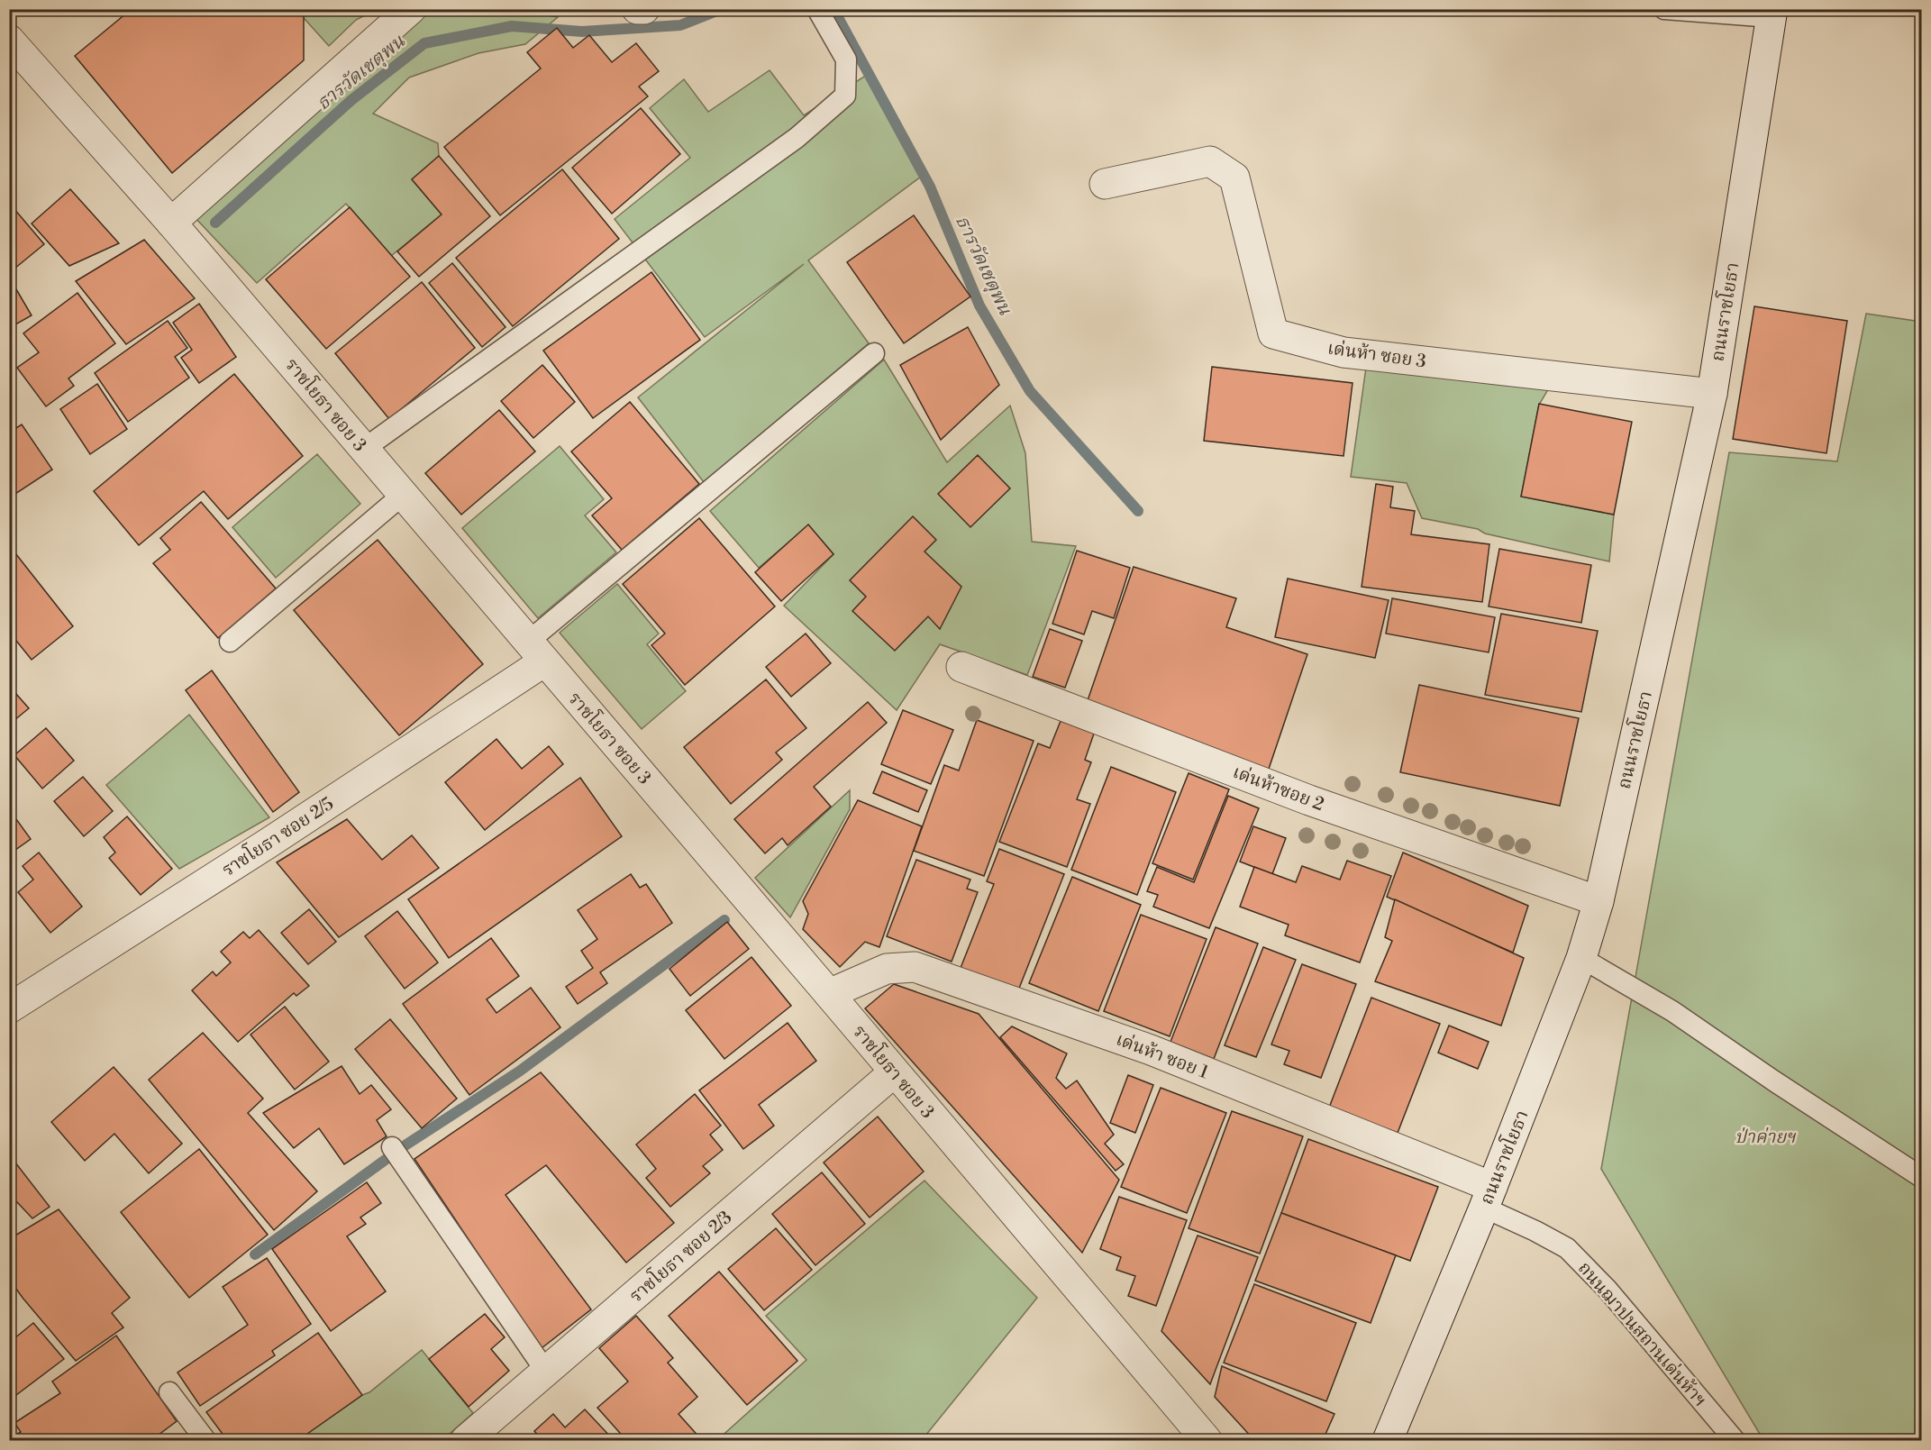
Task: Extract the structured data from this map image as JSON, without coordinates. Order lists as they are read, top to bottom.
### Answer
{
  "streets": {
    "street": [
      "ถนนราชโยธา",
      "เด่นห้า ซอย 3",
      "ราชโยธา ซอย 3",
      "เด่นห้าซอย 2",
      "ราชโยธา ซอย 2/5",
      "เด่นห้า ซอย 1",
      "ราชโยธา ซอย 2/3"
    ],
    "lane": ["ถนนฌาปนสถานเด่นห้าฯ"]
  },
  "crossings": [
    ["ถนนราชโยธา", "เด่นห้า ซอย 3"],
    ["ถนนราชโยธา", "เด่นห้าซอย 2"],
    ["ถนนราชโยธา", "เด่นห้า ซอย 1"],
    ["ถนนราชโยธา", "ถนนฌาปนสถานเด่นห้าฯ"],
    ["ราชโยธา ซอย 3", "ราชโยธา ซอย 2/5"],
    ["ราชโยธา ซอย 3", "เด่นห้า ซอย 1"],
    ["ราชโยธา ซอย 3", "ราชโยธา ซอย 2/3"],
    ["เด่นห้า ซอย 1", "ถนนฌาปนสถานเด่นห้าฯ"]
  ],
  "water": ["ธารวัดเชตุพน"],
  "parks": ["ป่าค่ายฯ"]
}
